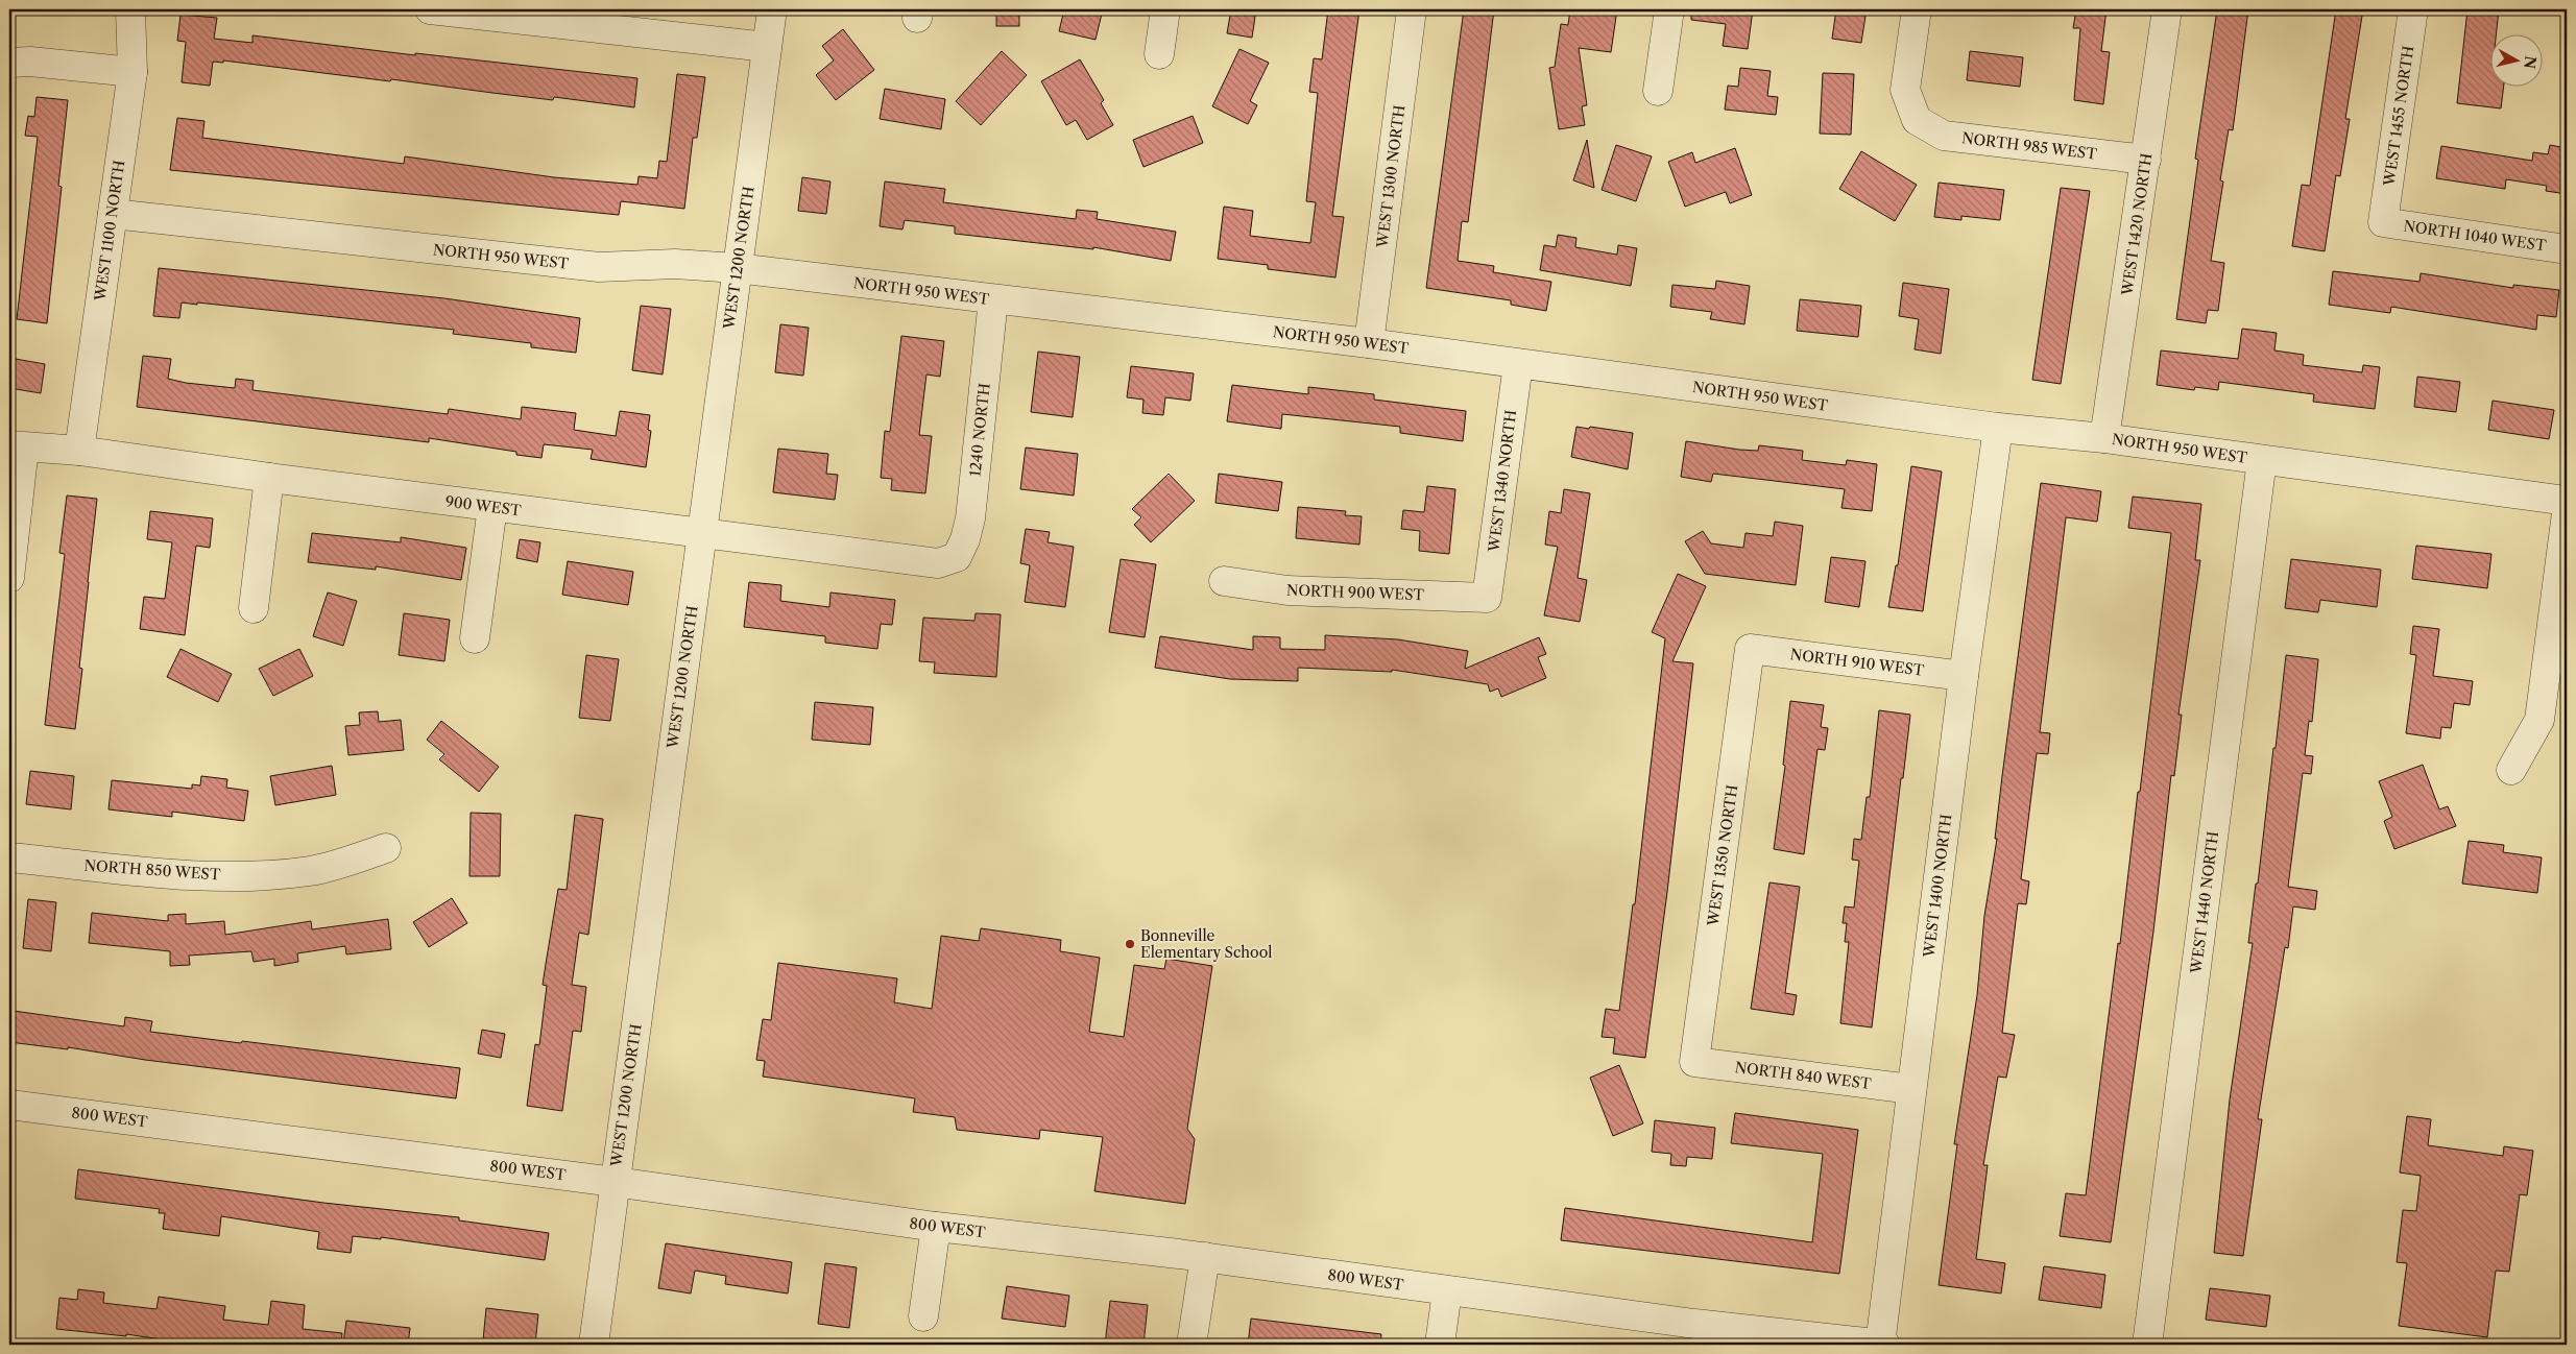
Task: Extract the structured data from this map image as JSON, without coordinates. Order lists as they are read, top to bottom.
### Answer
{
  "streets": {
    "street": [
      "WEST 1455 NORTH",
      "NORTH 985 WEST",
      "WEST 1300 NORTH",
      "WEST 1420 NORTH",
      "WEST 1100 NORTH",
      "NORTH 1040 WEST",
      "NORTH 950 WEST",
      "WEST 1200 NORTH",
      "1240 NORTH",
      "WEST 1340 NORTH",
      "900 WEST",
      "NORTH 900 WEST",
      "NORTH 910 WEST",
      "WEST 1350 NORTH",
      "NORTH 850 WEST",
      "WEST 1400 NORTH",
      "WEST 1440 NORTH",
      "NORTH 840 WEST",
      "800 WEST"
    ]
  },
  "crossings": [
    ["WEST 1455 NORTH", "NORTH 1040 WEST"],
    ["NORTH 985 WEST", "WEST 1420 NORTH"],
    ["WEST 1300 NORTH", "NORTH 950 WEST"],
    ["WEST 1420 NORTH", "NORTH 950 WEST"],
    ["WEST 1100 NORTH", "NORTH 950 WEST"],
    ["WEST 1100 NORTH", "900 WEST"],
    ["NORTH 950 WEST", "WEST 1200 NORTH"],
    ["NORTH 950 WEST", "1240 NORTH"],
    ["NORTH 950 WEST", "WEST 1340 NORTH"],
    ["NORTH 950 WEST", "WEST 1400 NORTH"],
    ["NORTH 950 WEST", "WEST 1440 NORTH"],
    ["WEST 1200 NORTH", "900 WEST"],
    ["WEST 1200 NORTH", "800 WEST"],
    ["1240 NORTH", "900 WEST"],
    ["WEST 1340 NORTH", "NORTH 900 WEST"],
    ["NORTH 910 WEST", "WEST 1350 NORTH"],
    ["NORTH 910 WEST", "WEST 1400 NORTH"],
    ["WEST 1350 NORTH", "NORTH 840 WEST"],
    ["WEST 1400 NORTH", "NORTH 840 WEST"],
    ["WEST 1400 NORTH", "800 WEST"]
  ],
  "places": ["Bonneville Elementary School"],
  "north": "right"
}
